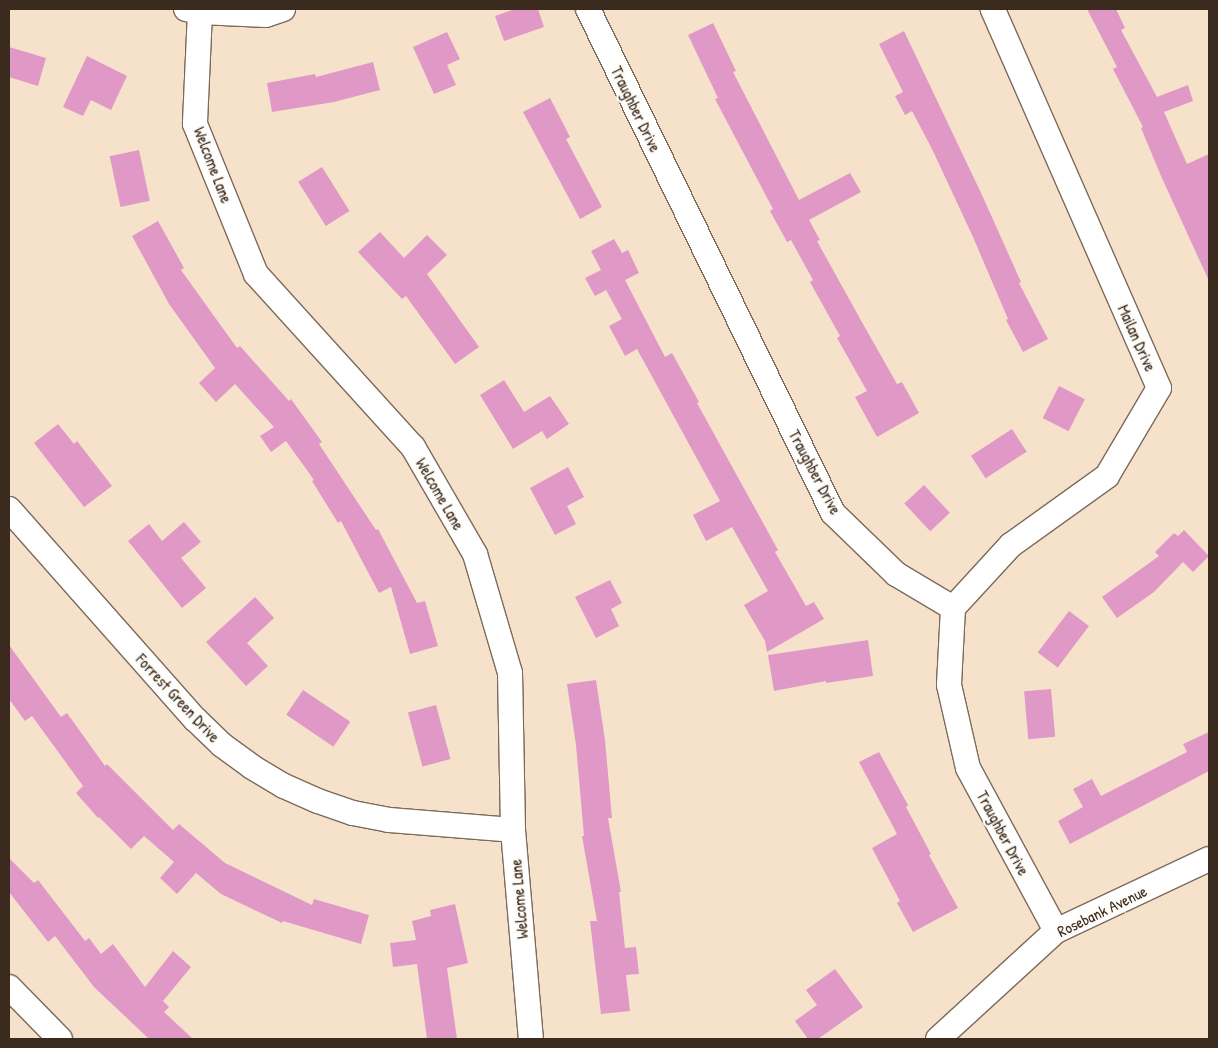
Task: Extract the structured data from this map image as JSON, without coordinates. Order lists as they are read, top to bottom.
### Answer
{
  "streets": {
    "street": [
      "Traughber Drive",
      "Welcome Lane",
      "Mailan Drive",
      "Forrest Green Drive",
      "Rosebank Avenue"
    ]
  },
  "crossings": [
    ["Traughber Drive", "Mailan Drive"],
    ["Traughber Drive", "Rosebank Avenue"],
    ["Welcome Lane", "Forrest Green Drive"]
  ]
}
